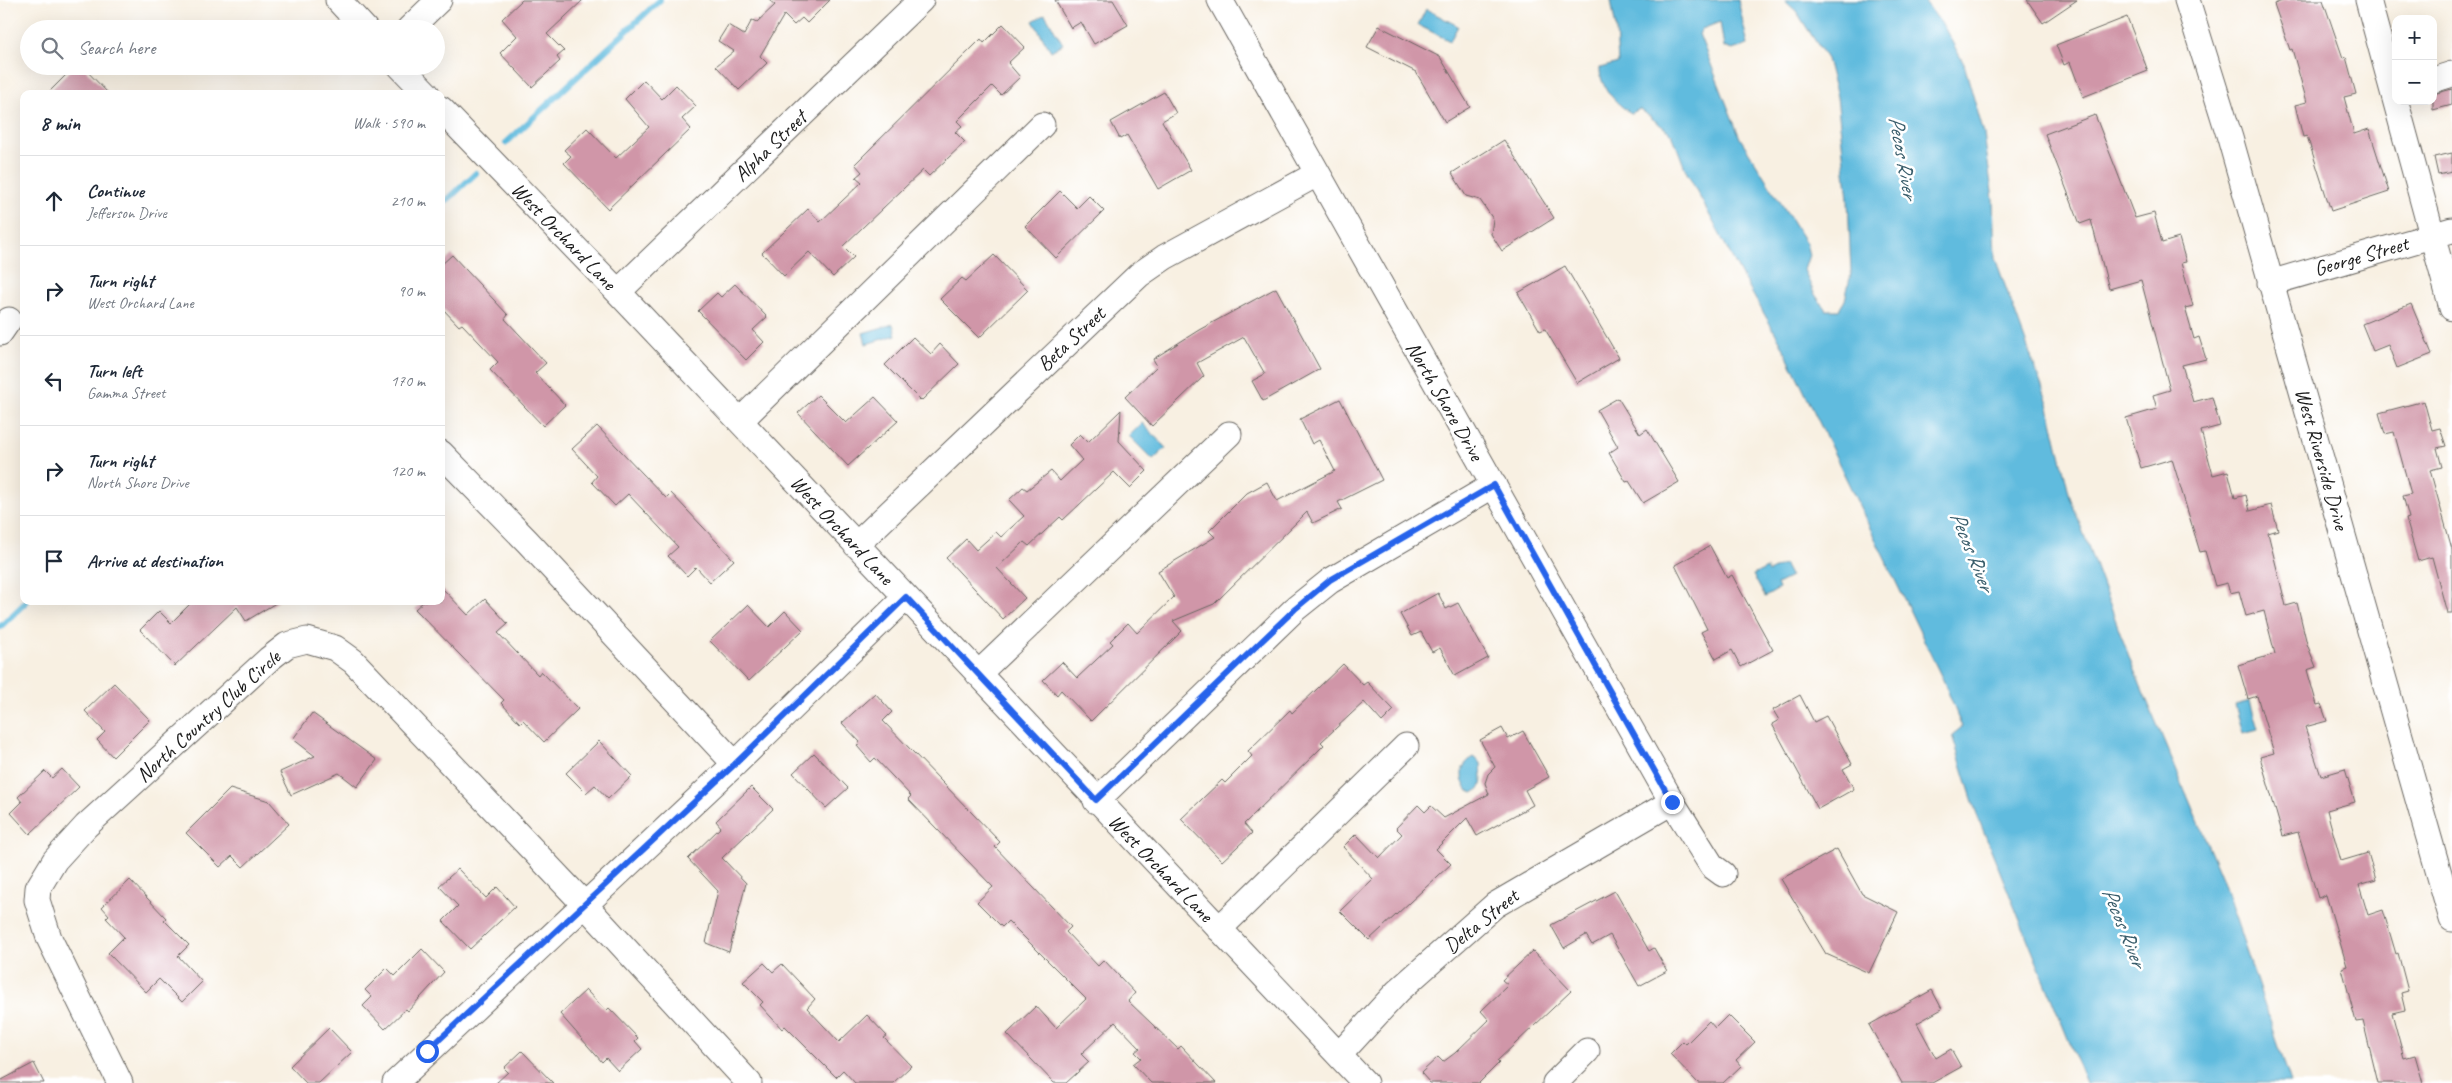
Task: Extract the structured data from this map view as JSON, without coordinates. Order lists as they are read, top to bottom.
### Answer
{
  "streets": {
    "street": [
      "Alpha Street",
      "West Orchard Lane",
      "George Street",
      "Beta Street",
      "North Shore Drive",
      "West Riverside Drive",
      "North Country Club Circle",
      "Delta Street"
    ]
  },
  "crossings": [
    ["Alpha Street", "West Orchard Lane"],
    ["West Orchard Lane", "Beta Street"],
    ["West Orchard Lane", "Delta Street"],
    ["George Street", "West Riverside Drive"],
    ["Beta Street", "North Shore Drive"],
    ["North Shore Drive", "Delta Street"]
  ],
  "water": ["Pecos River"],
  "page": {
    "map_buttons": ["+", "−"],
    "search": "Search here",
    "heading": ["8 min", "Walk · 590 m"],
    "list": [
      ["Continue", "Jefferson Drive", "210 m"],
      ["Turn right", "West Orchard Lane", "90 m"],
      ["Turn left", "Gamma Street", "170 m"],
      ["Turn right", "North Shore Drive", "120 m"],
      "Arrive at destination"
    ]
  }
}
